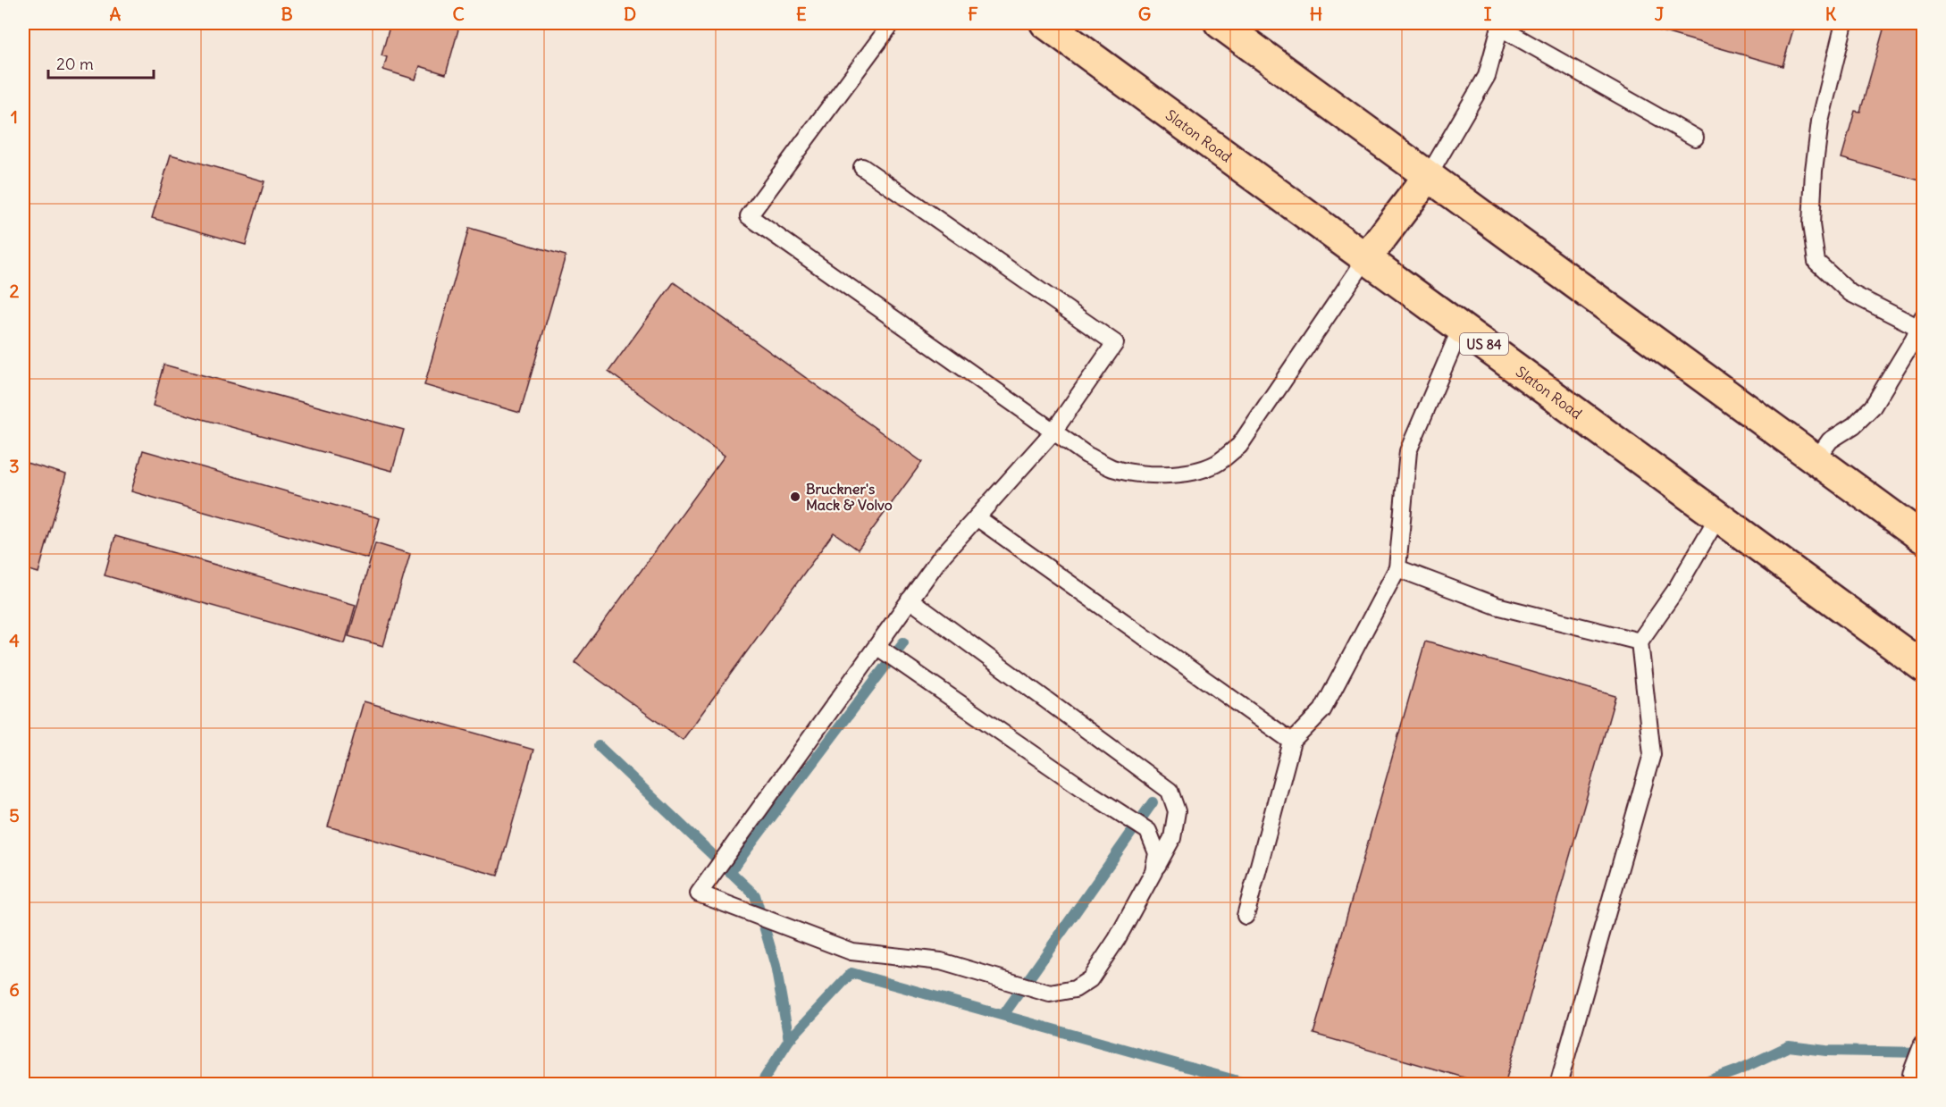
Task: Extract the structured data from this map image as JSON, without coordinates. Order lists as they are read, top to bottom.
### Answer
{
  "streets": {
    "highway": ["Slaton Road", "US 84"]
  },
  "places": ["Bruckner's Mack & Volvo"],
  "scale_bar": "20 m",
  "grid": {
    "columns": [
      "A",
      "B",
      "C",
      "D",
      "E",
      "F",
      "G",
      "H",
      "I",
      "J",
      "K"
    ],
    "rows": [
      "1",
      "2",
      "3",
      "4",
      "5",
      "6"
    ]
  }
}
